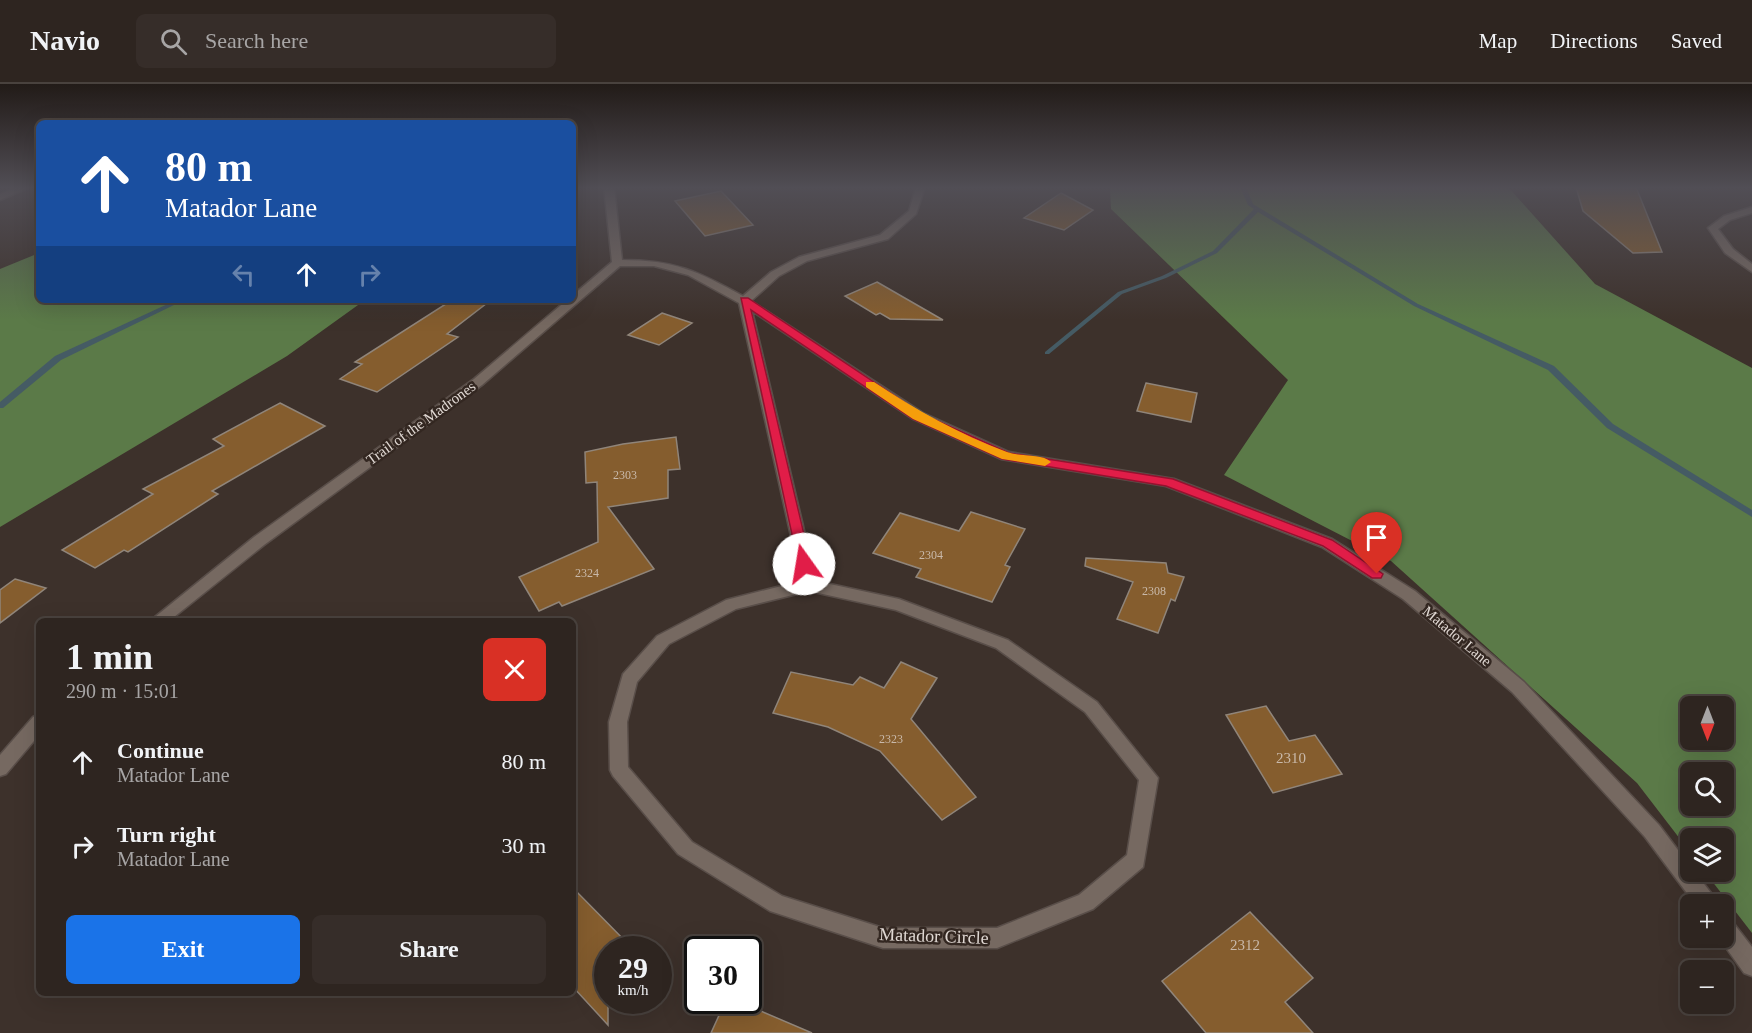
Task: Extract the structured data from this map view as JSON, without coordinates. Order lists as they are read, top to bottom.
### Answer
{
  "streets": {
    "street": ["Trail of the Madrones", "Matador Lane", "Matador Circle"]
  },
  "crossings": [
    ["Trail of the Madrones", "Matador Lane"]
  ],
  "house_numbers": [
    "2303",
    "2304",
    "2324",
    "2308",
    "2323",
    "2310",
    "2312"
  ],
  "north": "bottom",
  "page": {
    "header": "Navio",
    "search": "Search here",
    "nav": ["Map", "Directions", "Saved"],
    "turn": ["80 m", "Matador Lane"],
    "heading": ["1 min", "290 m · 15:01"],
    "map_buttons": ["+", "−"],
    "list": [
      {
        "name": "Continue",
        "note": "Matador Lane",
        "value": "80 m"
      },
      {
        "name": "Turn right",
        "note": "Matador Lane",
        "value": "30 m"
      }
    ],
    "buttons": ["Exit", "Share"],
    "speed": "29 km/h",
    "limit": "30"
  }
}
